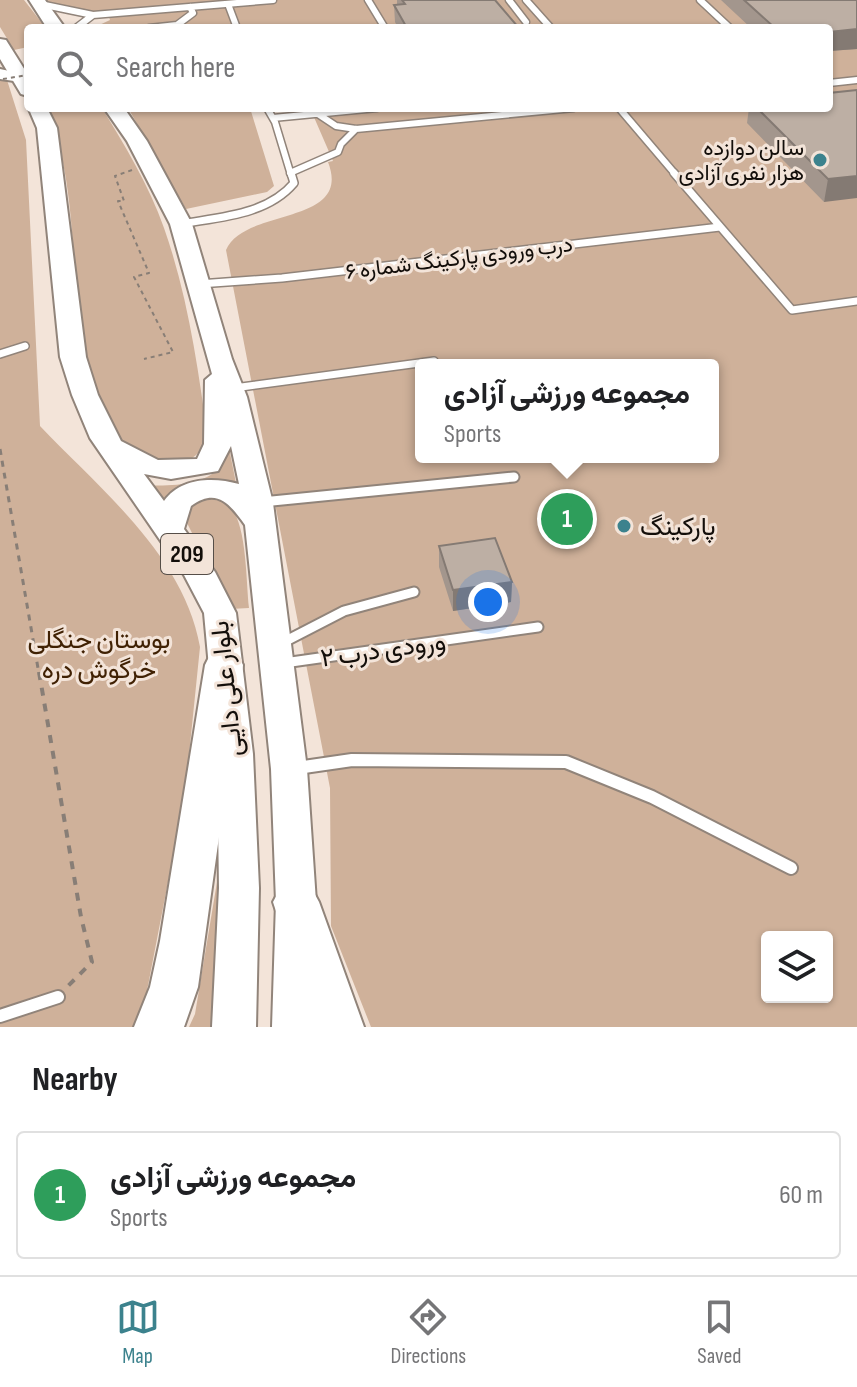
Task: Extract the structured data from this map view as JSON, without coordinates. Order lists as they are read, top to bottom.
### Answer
{
  "streets": {
    "main road": ["209", "بلوار علی دایی"],
    "lane": ["درب ورودی پارکینگ شماره ۶", "ورودی درب ۲"]
  },
  "crossings": [
    ["درب ورودی پارکینگ شماره ۶", "بلوار علی دایی"],
    ["ورودی درب ۲", "بلوار علی دایی"]
  ],
  "parks": ["بوستان جنگلی خرگوش دره"],
  "places": ["سالن دوازده هزار نفری آزادی", "پارکینگ"],
  "page": {
    "search": "Search here",
    "popup": ["مجموعه ورزشی آزادی", "Sports"],
    "pins": "1",
    "heading": "Nearby",
    "list": [
      {
        "mark": "1",
        "name": "مجموعه ورزشی آزادی",
        "note": "Sports",
        "value": "60 m"
      }
    ],
    "nav": ["Map", "Directions", "Saved"]
  }
}
